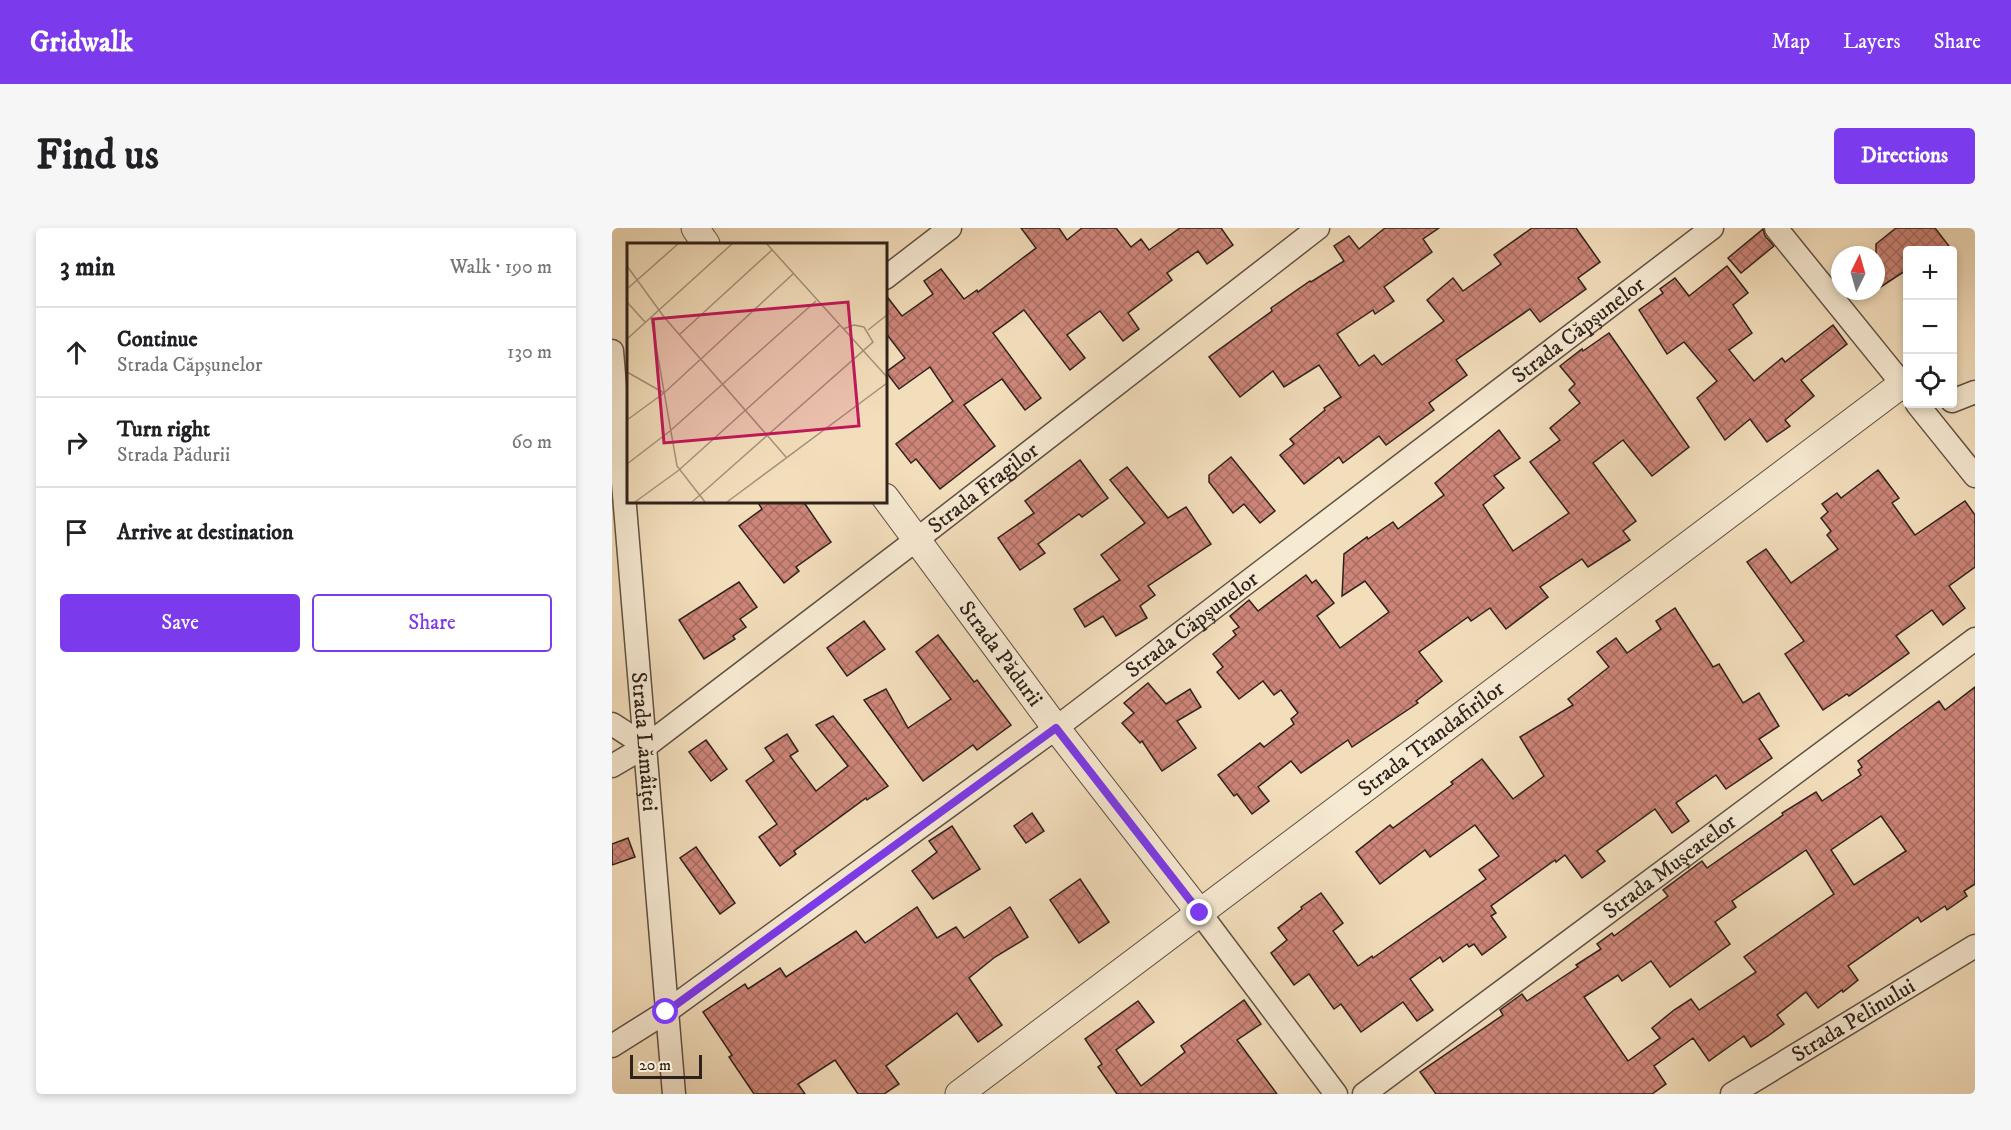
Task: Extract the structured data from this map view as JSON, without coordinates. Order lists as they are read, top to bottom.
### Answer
{
  "streets": {
    "street": [
      "Strada Căpșunelor",
      "Strada Fragilor",
      "Strada Pădurii",
      "Strada Lămâiței",
      "Strada Trandafirilor",
      "Strada Mușcatelor",
      "Strada Pelinului"
    ]
  },
  "crossings": [
    ["Strada Căpșunelor", "Strada Pădurii"],
    ["Strada Căpșunelor", "Strada Lămâiței"],
    ["Strada Fragilor", "Strada Pădurii"],
    ["Strada Fragilor", "Strada Lămâiței"],
    ["Strada Pădurii", "Strada Trandafirilor"]
  ],
  "scale_bar": "20 m",
  "north": "top",
  "page": {
    "header": "Gridwalk",
    "nav": ["Map", "Layers", "Share"],
    "buttons": [
      "Directions",
      ["Save", "Share"]
    ],
    "title": "Find us",
    "heading": ["3 min", "Walk · 190 m"],
    "map_buttons": ["+", "−"],
    "list": [
      ["Continue", "Strada Căpșunelor", "130 m"],
      ["Turn right", "Strada Pădurii", "60 m"],
      "Arrive at destination"
    ],
    "scale": "20 m"
  }
}
